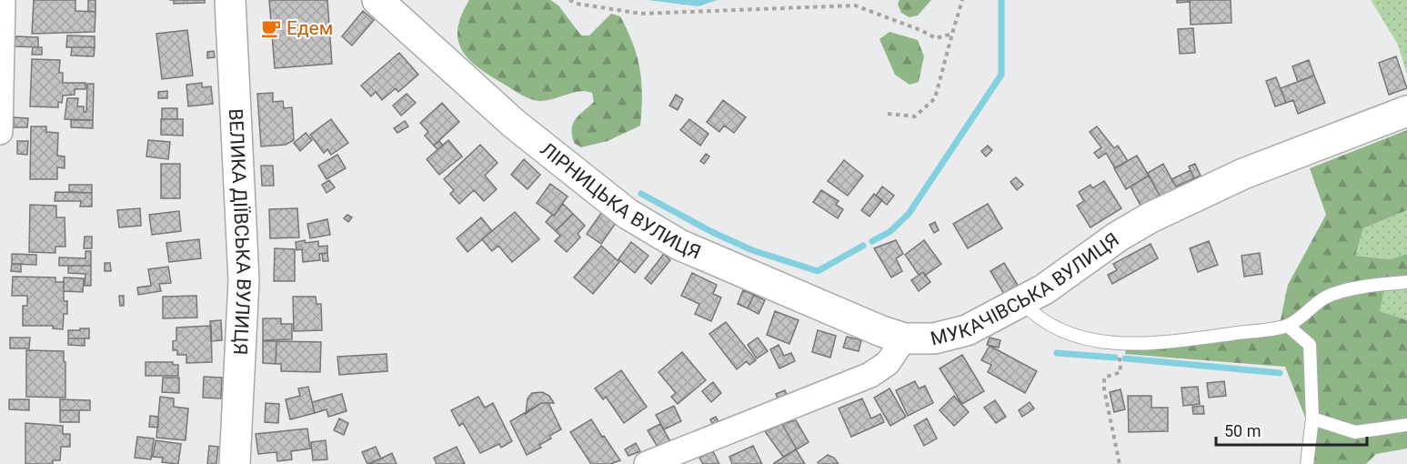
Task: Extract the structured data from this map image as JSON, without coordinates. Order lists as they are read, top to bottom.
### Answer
{
  "streets": {
    "street": ["ЛІРНИЦЬКА ВУЛИЦЯ", "ВЕЛИКА ДІЇВСЬКА ВУЛИЦЯ", "МУКАЧІВСЬКА ВУЛИЦЯ"]
  },
  "crossings": [
    ["ЛІРНИЦЬКА ВУЛИЦЯ", "МУКАЧІВСЬКА ВУЛИЦЯ"]
  ],
  "places": {
    "cafe": ["Едем"]
  },
  "scale_bar": "50 m"
}
